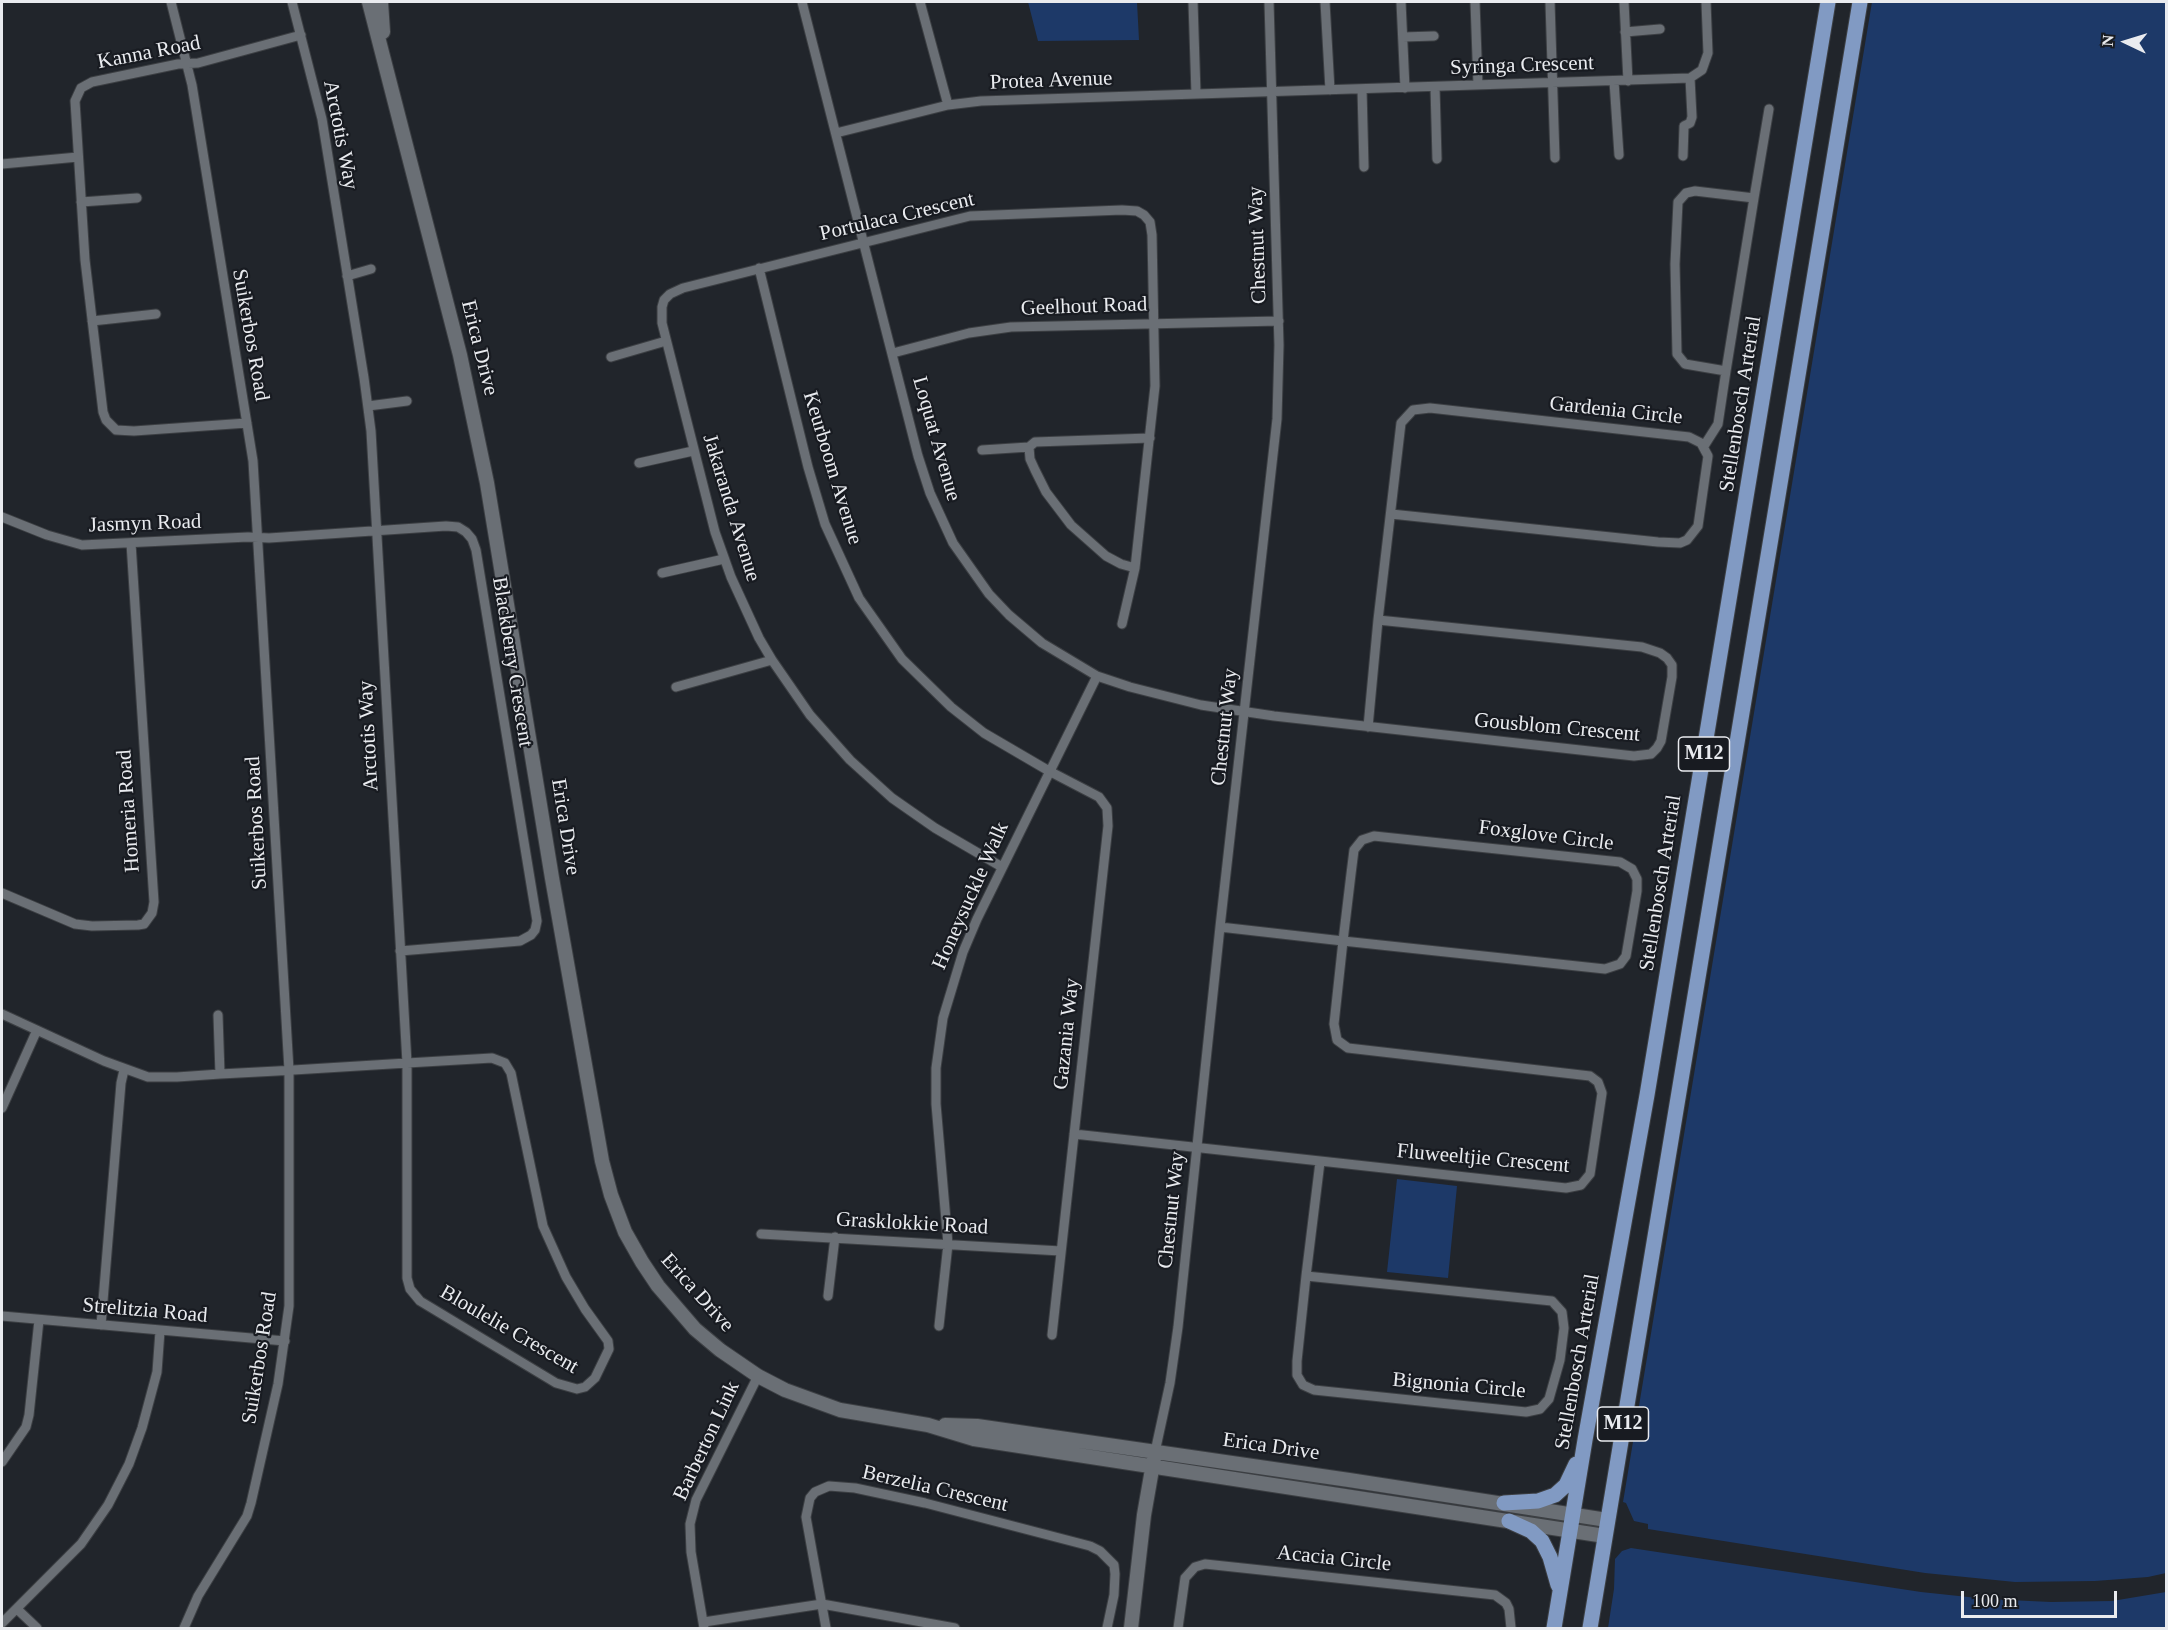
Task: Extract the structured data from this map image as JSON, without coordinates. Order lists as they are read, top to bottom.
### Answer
{
  "streets": {
    "main road": ["Erica Drive", "Stellenbosch Arterial", "M12"],
    "street": [
      "Kanna Road",
      "Syringa Crescent",
      "Protea Avenue",
      "Arctotis Way",
      "Portulaca Crescent",
      "Chestnut Way",
      "Geelhout Road",
      "Suikerbos Road",
      "Gardenia Circle",
      "Loquat Avenue",
      "Keurboom Avenue",
      "Jakaranda Avenue",
      "Jasmyn Road",
      "Blackberry Crescent",
      "Gousblom Crescent",
      "Homeria Road",
      "Foxglove Circle",
      "Honeysuckle Walk",
      "Gazania Way",
      "Fluweeltjie Crescent",
      "Grasklokkie Road",
      "Strelitzia Road",
      "Bloulelie Crescent",
      "Bignonia Circle",
      "Barberton Link",
      "Berzelia Crescent",
      "Acacia Circle"
    ]
  },
  "crossings": [
    ["Kanna Road", "Arctotis Way"],
    ["Kanna Road", "Suikerbos Road"],
    ["Syringa Crescent", "Protea Avenue"],
    ["Syringa Crescent", "Chestnut Way"],
    ["Protea Avenue", "Chestnut Way"],
    ["Protea Avenue", "Loquat Avenue"],
    ["Arctotis Way", "Blackberry Crescent"],
    ["Arctotis Way", "Bloulelie Crescent"],
    ["Portulaca Crescent", "Geelhout Road"],
    ["Portulaca Crescent", "Loquat Avenue"],
    ["Portulaca Crescent", "Keurboom Avenue"],
    ["Portulaca Crescent", "Jakaranda Avenue"],
    ["Chestnut Way", "Geelhout Road"],
    ["Chestnut Way", "Erica Drive"],
    ["Chestnut Way", "Loquat Avenue"],
    ["Chestnut Way", "Gousblom Crescent"],
    ["Chestnut Way", "Foxglove Circle"],
    ["Chestnut Way", "Fluweeltjie Crescent"],
    ["Geelhout Road", "Loquat Avenue"],
    ["Suikerbos Road", "Jasmyn Road"],
    ["Suikerbos Road", "Blackberry Crescent"],
    ["Suikerbos Road", "Strelitzia Road"],
    ["Suikerbos Road", "Bloulelie Crescent"],
    ["Erica Drive", "Stellenbosch Arterial"],
    ["Erica Drive", "M12"],
    ["Erica Drive", "Barberton Link"],
    ["Gardenia Circle", "Gousblom Crescent"],
    ["Loquat Avenue", "Gousblom Crescent"],
    ["Loquat Avenue", "Honeysuckle Walk"],
    ["Keurboom Avenue", "Honeysuckle Walk"],
    ["Keurboom Avenue", "Gazania Way"],
    ["Jakaranda Avenue", "Honeysuckle Walk"],
    ["Jasmyn Road", "Blackberry Crescent"],
    ["Jasmyn Road", "Homeria Road"],
    ["Foxglove Circle", "Fluweeltjie Crescent"],
    ["Honeysuckle Walk", "Gazania Way"],
    ["Honeysuckle Walk", "Grasklokkie Road"],
    ["Gazania Way", "Fluweeltjie Crescent"],
    ["Gazania Way", "Grasklokkie Road"],
    ["Fluweeltjie Crescent", "Bignonia Circle"]
  ],
  "scale_bar": "100 m",
  "north": "left"
}
